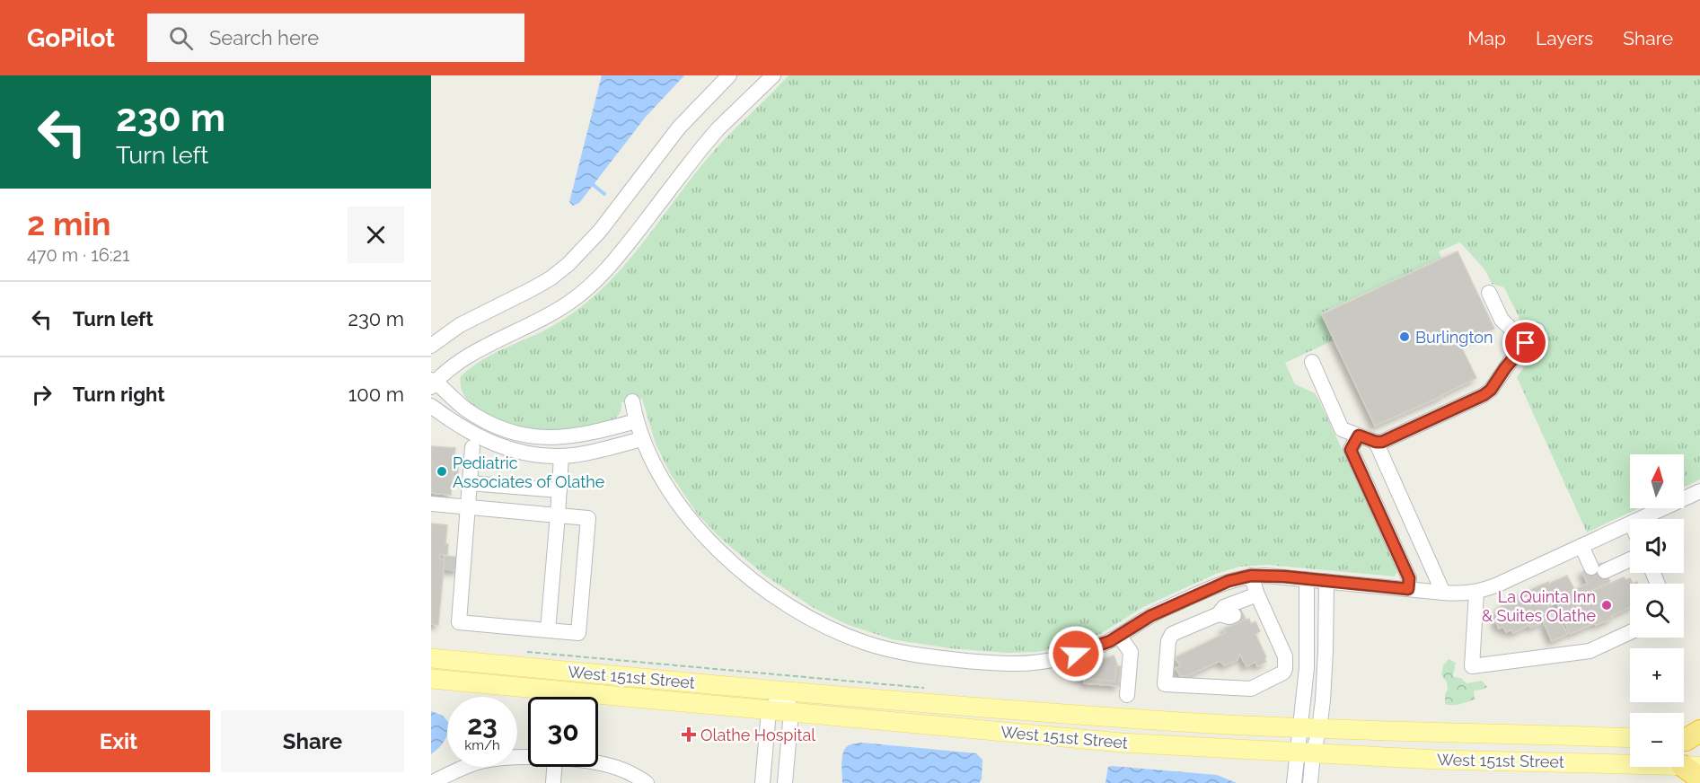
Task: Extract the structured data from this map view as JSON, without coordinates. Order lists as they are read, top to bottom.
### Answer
{
  "streets": {
    "main road": ["West 151st Street"]
  },
  "places": {
    "other": ["Burlington", "Pediatric Associates of Olathe", "La Quinta Inn & Suites Olathe"],
    "health": ["Olathe Hospital"]
  },
  "north": "top",
  "page": {
    "header": "GoPilot",
    "search": "Search here",
    "nav": ["Map", "Layers", "Share"],
    "turn": ["230 m", "Turn left"],
    "heading": ["2 min", "470 m · 16:21"],
    "list": [
      {
        "name": "Turn left",
        "value": "230 m"
      },
      {
        "name": "Turn right",
        "value": "100 m"
      }
    ],
    "map_buttons": ["+", "−"],
    "speed": "23 km/h",
    "limit": "30",
    "buttons": ["Exit", "Share"]
  }
}
